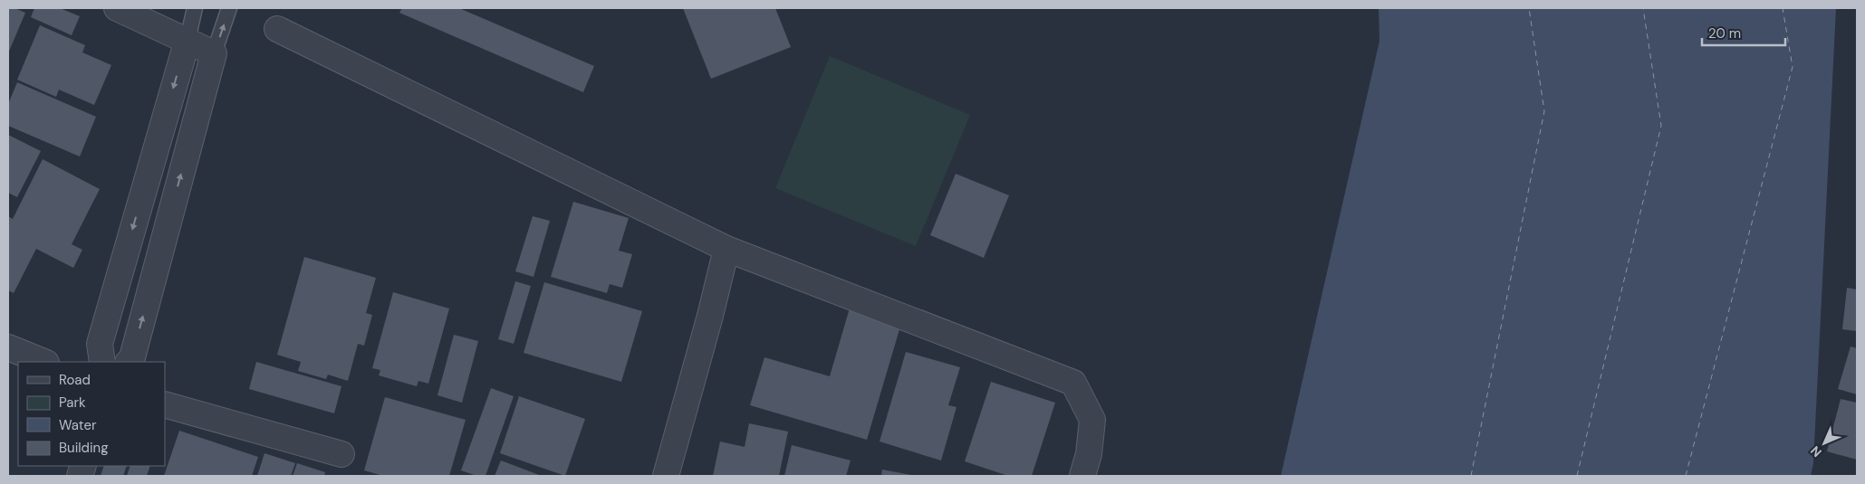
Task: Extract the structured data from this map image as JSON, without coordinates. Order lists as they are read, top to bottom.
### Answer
{
  "legend": [
    "Road",
    "Park",
    "Water",
    "Building"
  ],
  "scale_bar": "20 m",
  "north": "bottom left"
}
